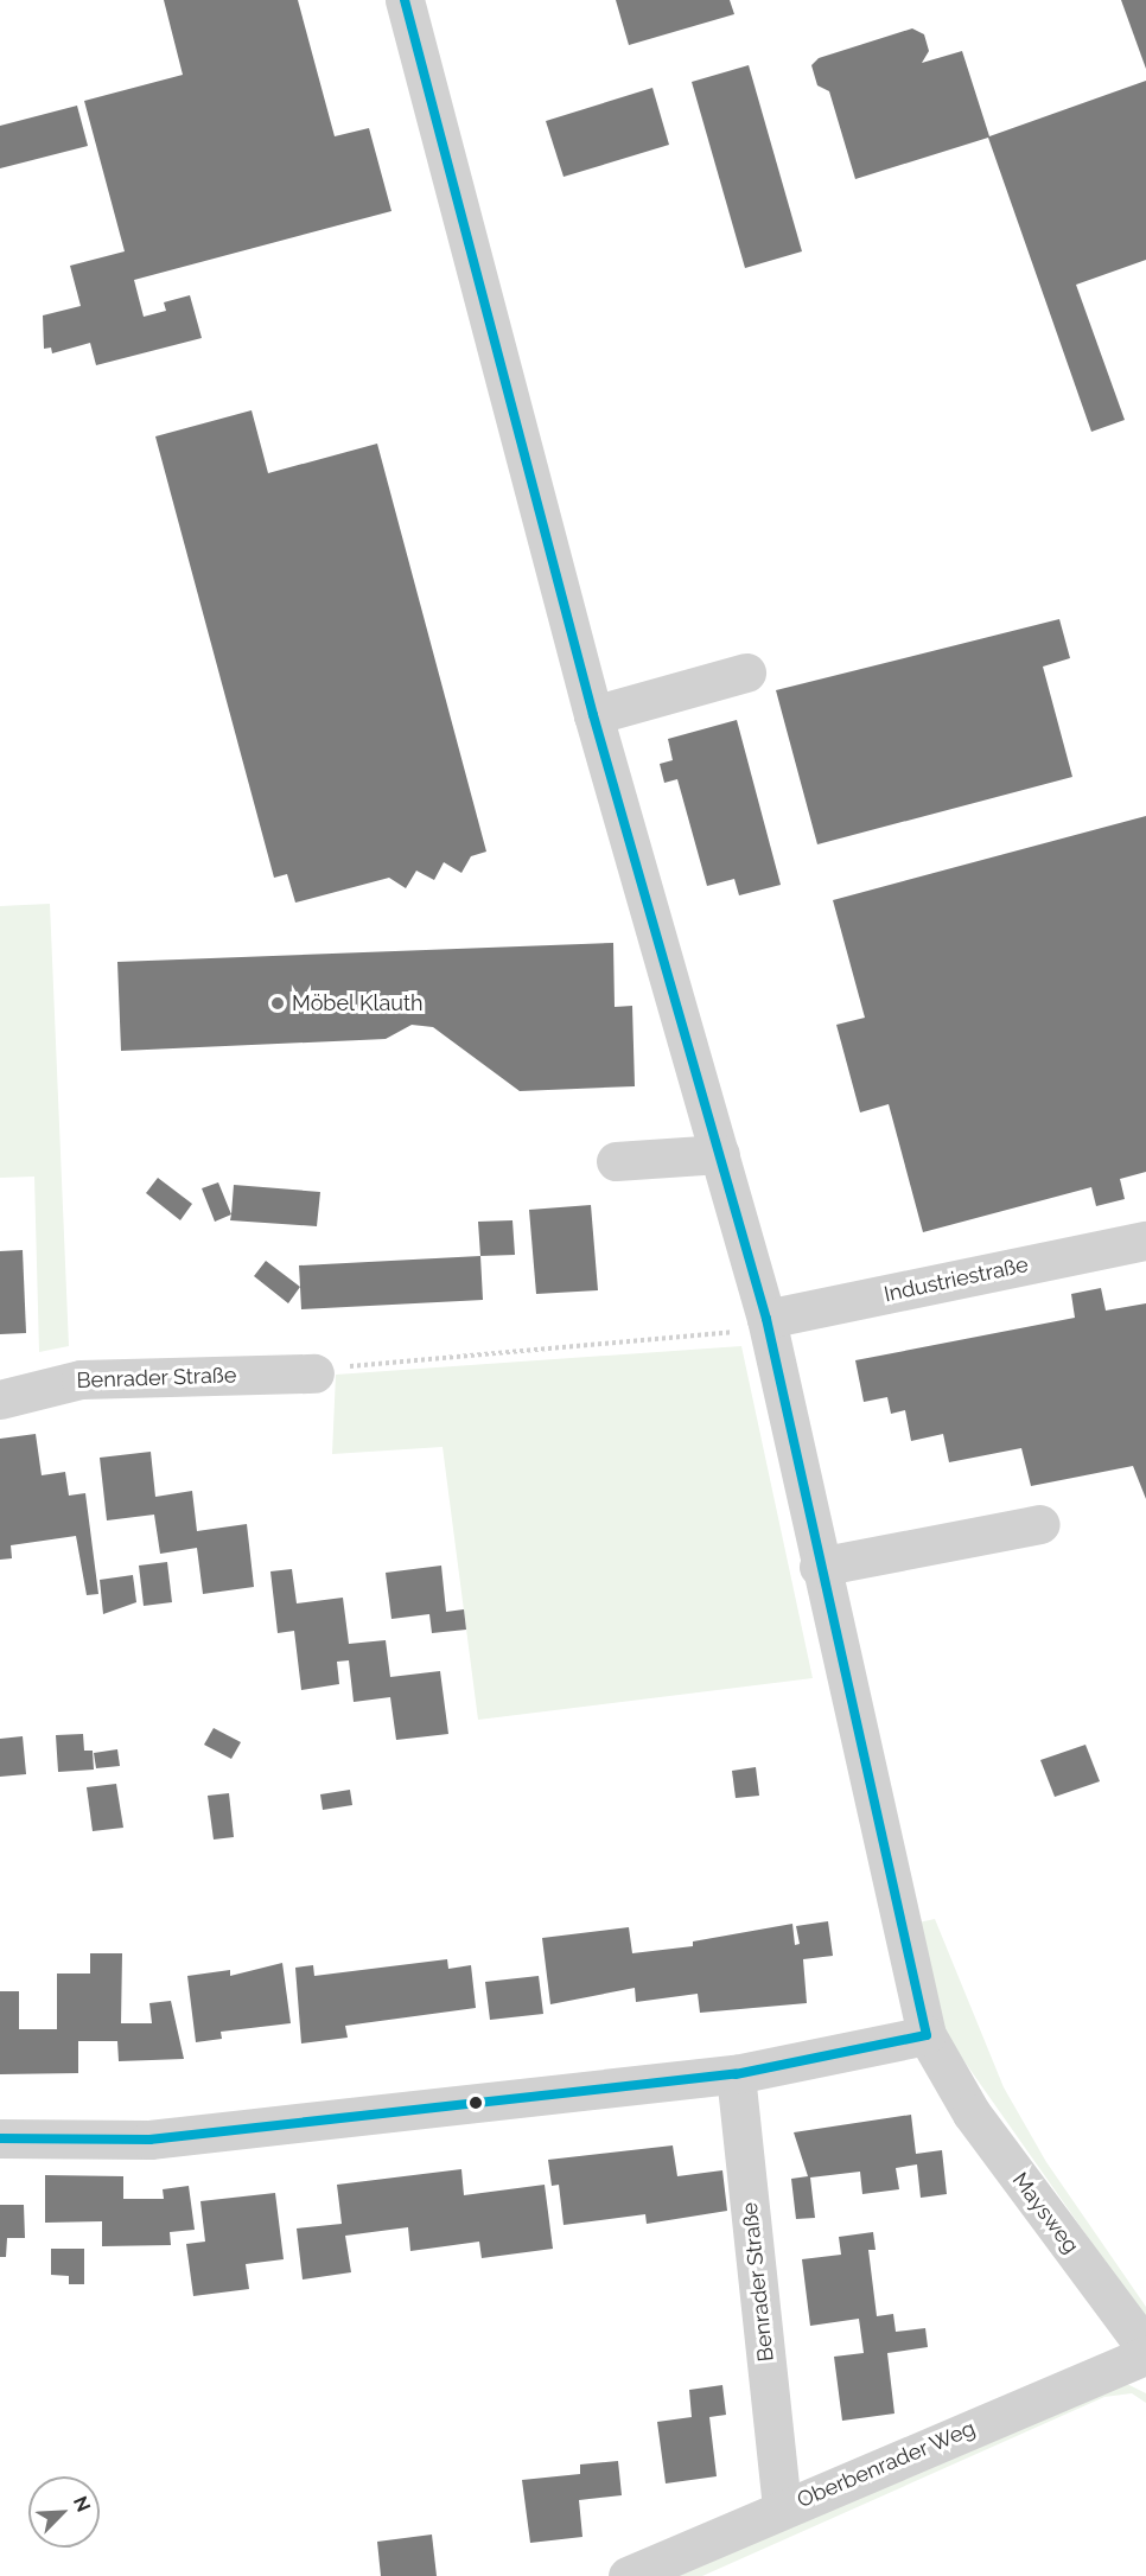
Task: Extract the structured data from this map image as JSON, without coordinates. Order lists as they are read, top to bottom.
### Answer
{
  "streets": {
    "street": [
      "Industriestraße",
      "Benrader Straße",
      "Maysweg",
      "Oberbenrader Weg"
    ]
  },
  "crossings": [
    ["Industriestraße", "Maysweg"],
    ["Benrader Straße", "Oberbenrader Weg"],
    ["Maysweg", "Oberbenrader Weg"]
  ],
  "places": ["Möbel Klauth"],
  "north": "top right"
}
